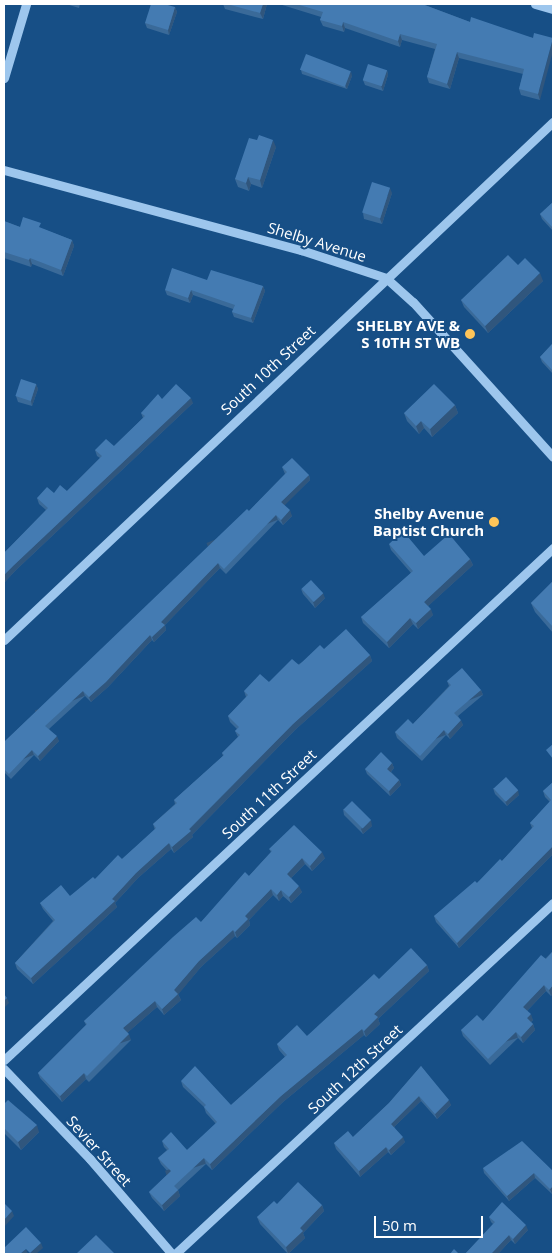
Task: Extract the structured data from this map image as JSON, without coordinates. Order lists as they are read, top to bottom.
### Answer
{
  "streets": {
    "street": [
      "Shelby Avenue",
      "South 10th Street",
      "South 11th Street",
      "South 12th Street",
      "Sevier Street"
    ]
  },
  "crossings": [
    ["Shelby Avenue", "South 10th Street"],
    ["South 12th Street", "Sevier Street"]
  ],
  "places": ["SHELBY AVE & S 10TH ST WB", "Shelby Avenue Baptist Church"],
  "scale_bar": "50 m"
}
